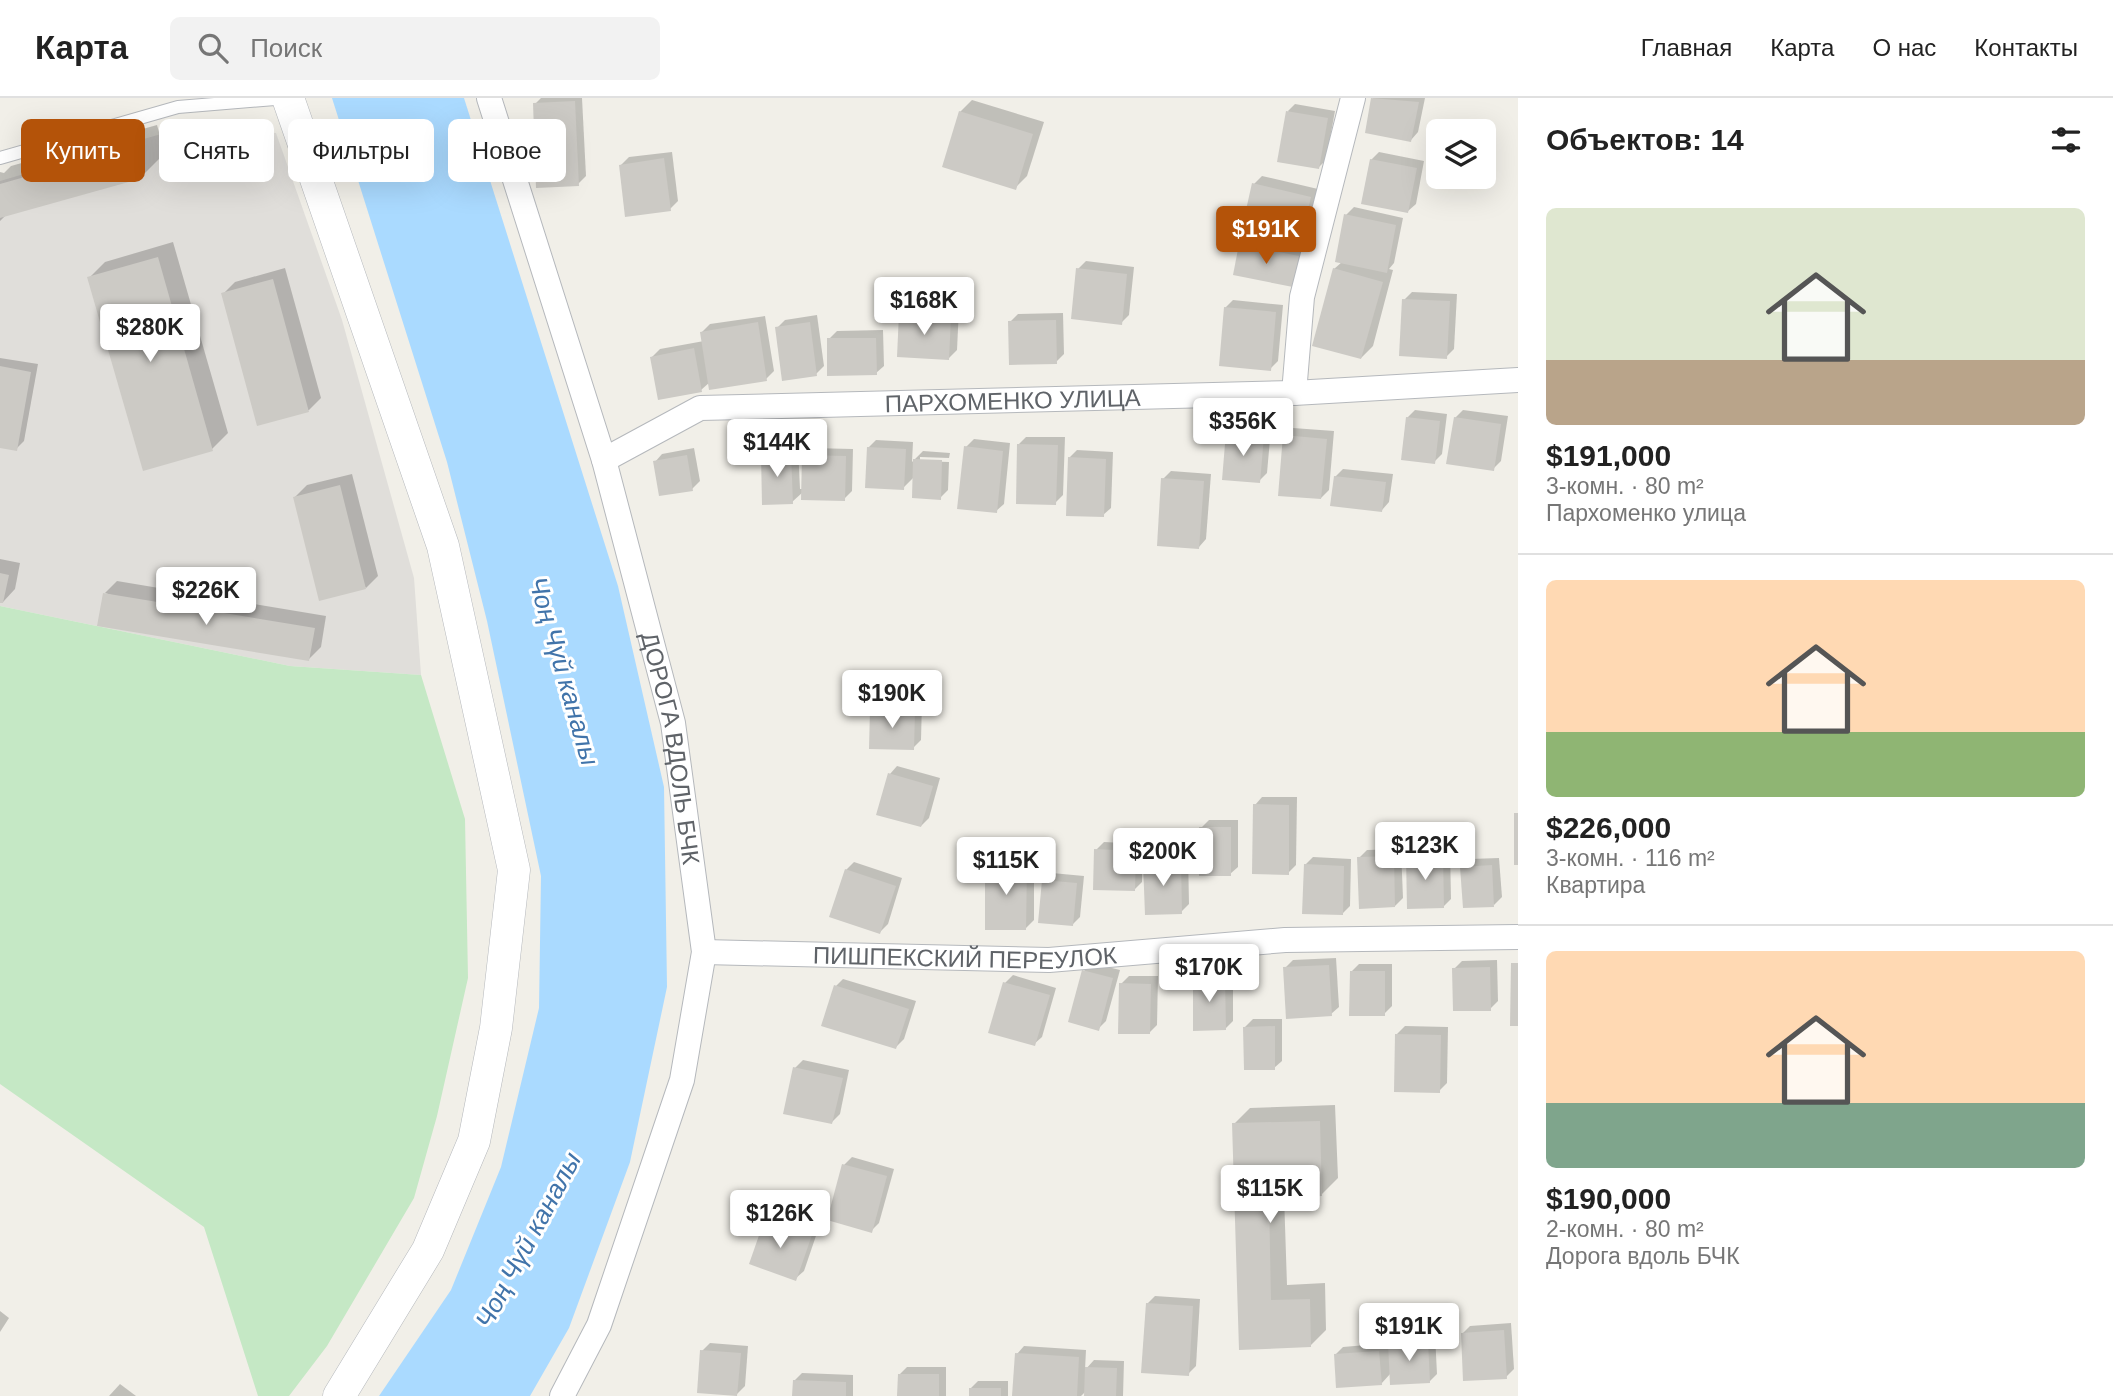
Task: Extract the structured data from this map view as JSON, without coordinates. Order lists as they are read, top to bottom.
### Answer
{
  "streets": {
    "street": ["ПАРХОМЕНКО УЛИЦА", "ДОРОГА ВДОЛЬ БЧК", "ПИШПЕКСКИЙ ПЕРЕУЛОК"]
  },
  "crossings": [
    ["ПАРХОМЕНКО УЛИЦА", "ДОРОГА ВДОЛЬ БЧК"],
    ["ДОРОГА ВДОЛЬ БЧК", "ПИШПЕКСКИЙ ПЕРЕУЛОК"]
  ],
  "water": ["Чоң Чүй каналы"],
  "page": {
    "header": "Карта",
    "search": "Поиск",
    "nav": [
      "Главная",
      "Карта",
      "О нас",
      "Контакты"
    ],
    "heading": "Объектов: 14",
    "chip": [
      "Купить",
      "Снять",
      "Фильтры",
      "Новое"
    ],
    "list": [
      {
        "name": "$191,000",
        "note": "3-комн. · 80 m² · Пархоменко улица"
      },
      {
        "name": "$226,000",
        "note": "3-комн. · 116 m² · Квартира"
      },
      {
        "name": "$190,000",
        "note": "2-комн. · 80 m² · Дорога вдоль БЧК"
      }
    ],
    "price": [
      "$191K",
      "$168K",
      "$280K",
      "$356K",
      "$144K",
      "$226K",
      "$190K",
      "$123K",
      "$200K",
      "$115K",
      "$170K",
      "$115K",
      "$126K",
      "$191K"
    ]
  }
}
